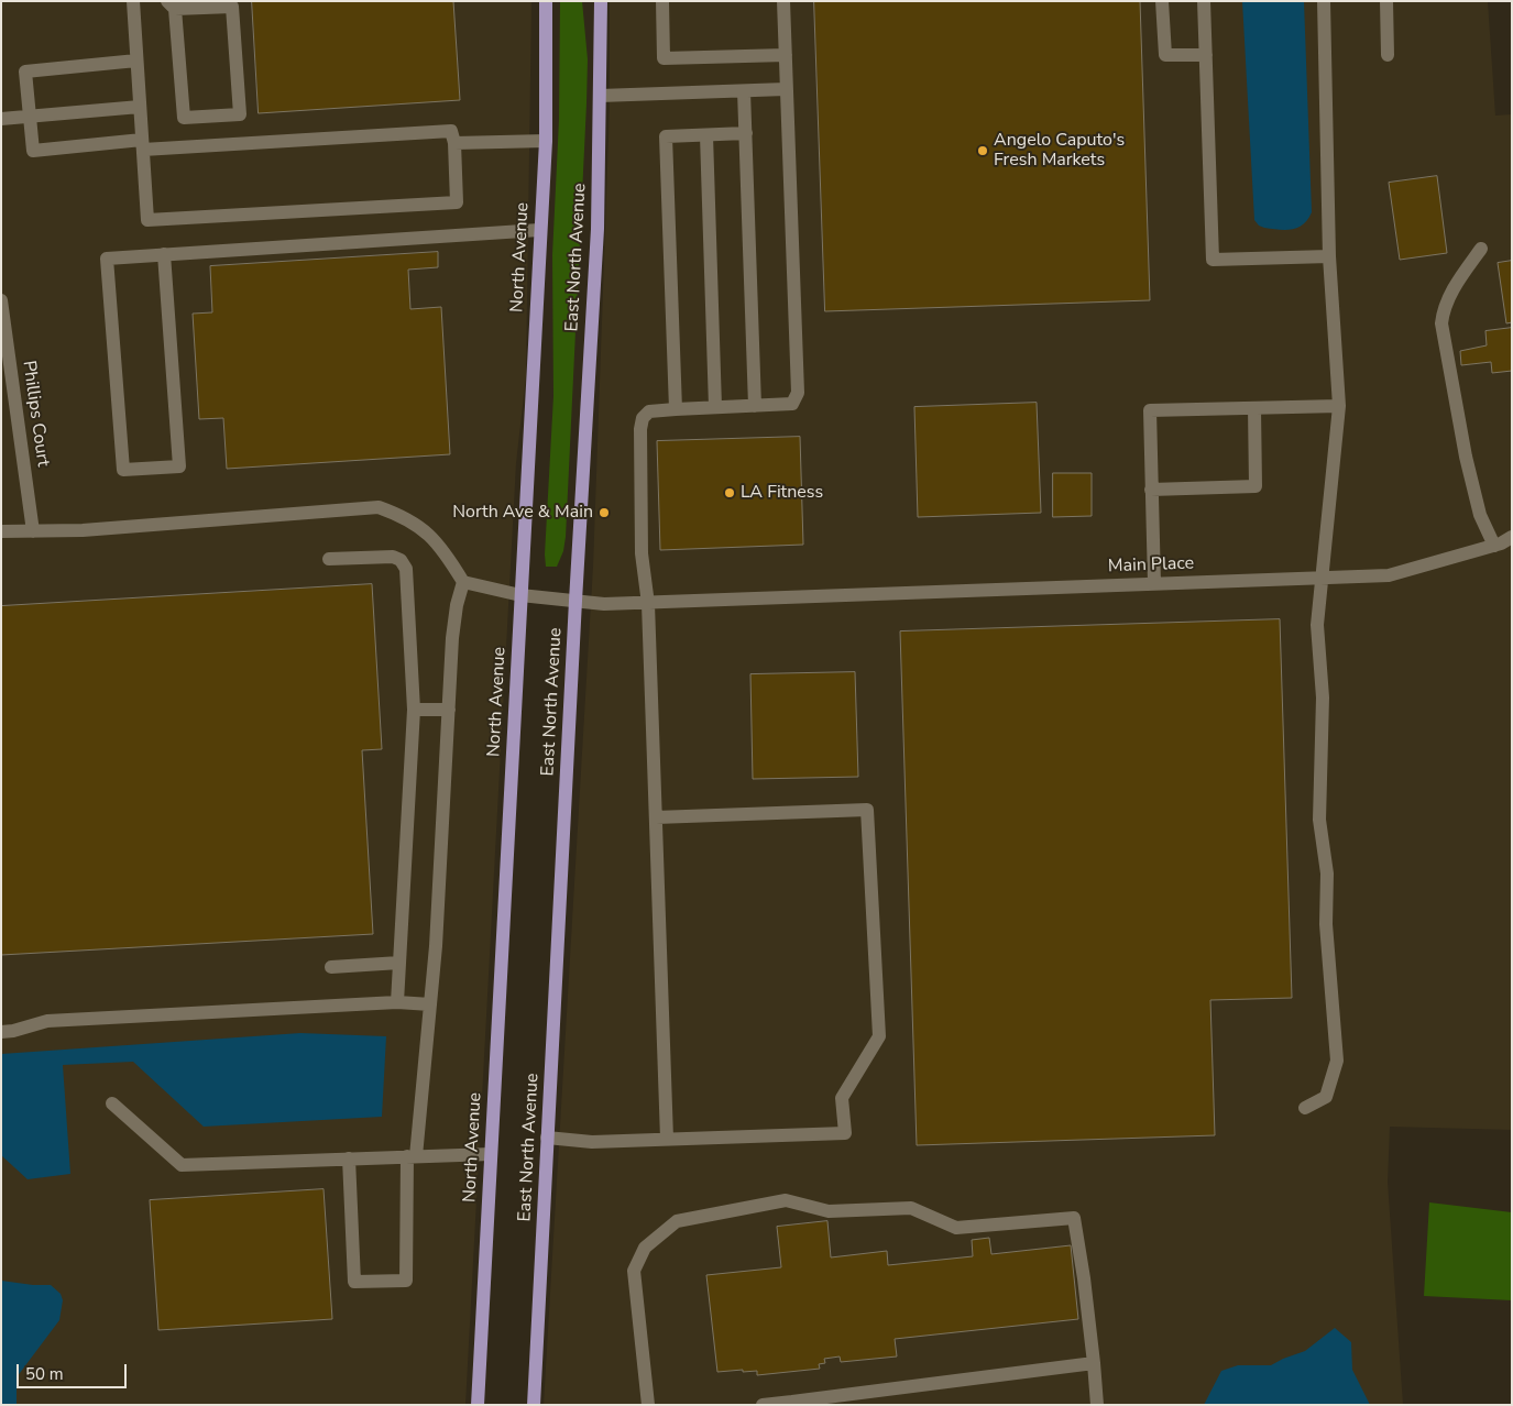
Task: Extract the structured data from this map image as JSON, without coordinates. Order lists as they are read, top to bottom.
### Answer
{
  "streets": {
    "main road": ["North Avenue", "East North Avenue"],
    "street": ["Phillips Court", "Main Place"]
  },
  "crossings": [
    ["North Avenue", "Main Place"],
    ["East North Avenue", "Main Place"]
  ],
  "places": ["Angelo Caputo's Fresh Markets", "LA Fitness", "North Ave & Main"],
  "scale_bar": "50 m"
}
